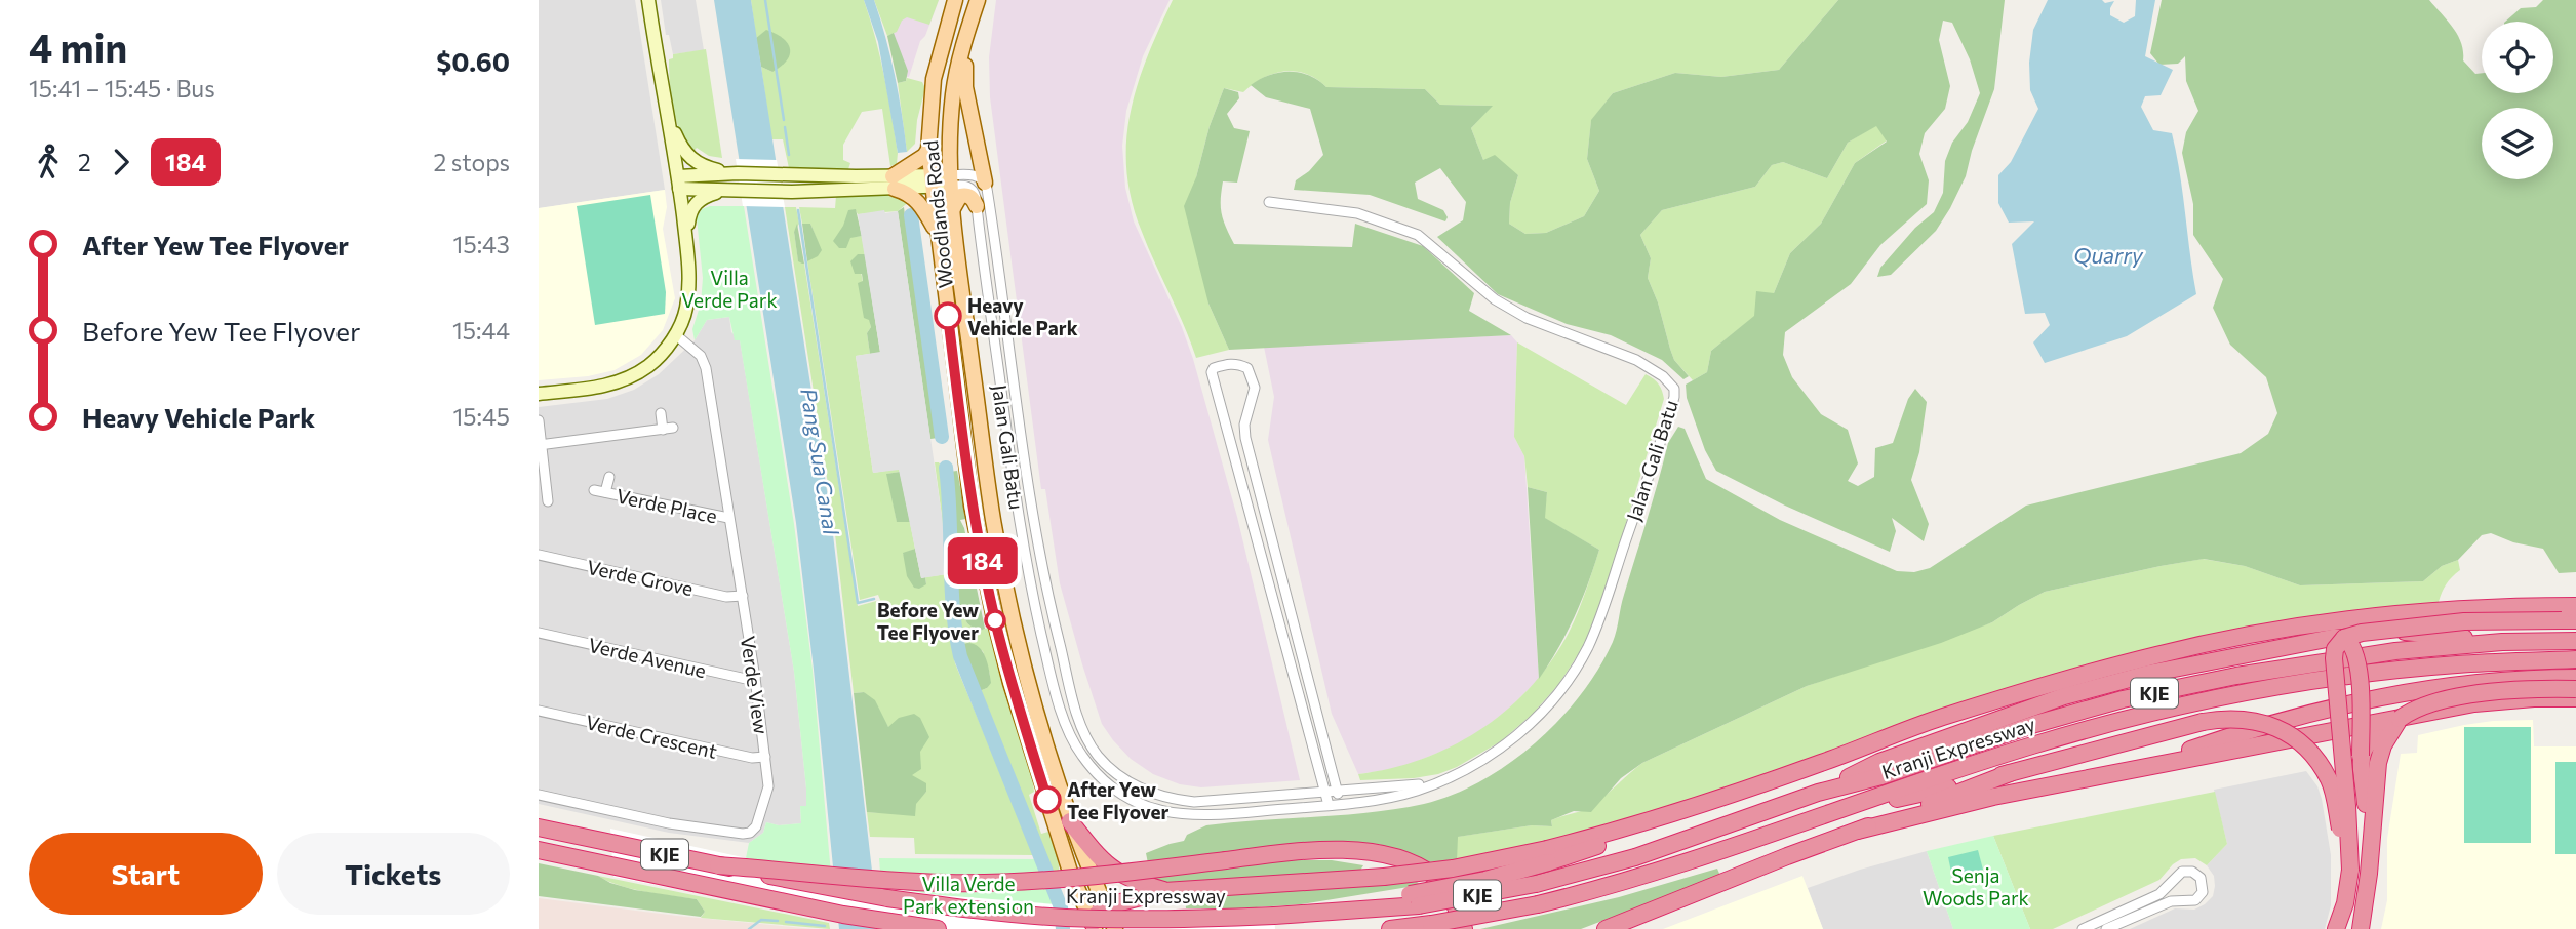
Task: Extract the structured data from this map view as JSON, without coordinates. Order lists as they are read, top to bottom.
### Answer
{
  "streets": {
    "highway": ["KJE", "Kranji Expressway"],
    "main road": ["Woodlands Road"],
    "street": [
      "Jalan Gali Batu",
      "Verde Place",
      "Verde Grove",
      "Verde Avenue",
      "Verde View",
      "Verde Crescent"
    ]
  },
  "crossings": [
    ["Verde Place", "Verde View"],
    ["Verde Grove", "Verde View"],
    ["Verde Avenue", "Verde View"],
    ["Verde View", "Verde Crescent"],
    ["KJE", "Kranji Expressway"]
  ],
  "water": ["Quarry", "Pang Sua Canal"],
  "parks": ["Villa Verde Park", "Senja Woods Park", "Villa Verde Park extension"],
  "places": ["Heavy Vehicle Park", "Before Yew Tee Flyover", "After Yew Tee Flyover"],
  "lines": ["bus line 184"],
  "page": {
    "heading": ["4 min", "15:41 – 15:45 · Bus", "$0.60"],
    "on_map": "184",
    "legs": ["2", "184", "2 stops"],
    "list": [
      {
        "name": "After Yew Tee Flyover",
        "value": "15:43"
      },
      {
        "name": "Before Yew Tee Flyover",
        "value": "15:44"
      },
      {
        "name": "Heavy Vehicle Park",
        "value": "15:45"
      }
    ],
    "buttons": ["Start", "Tickets"]
  }
}
